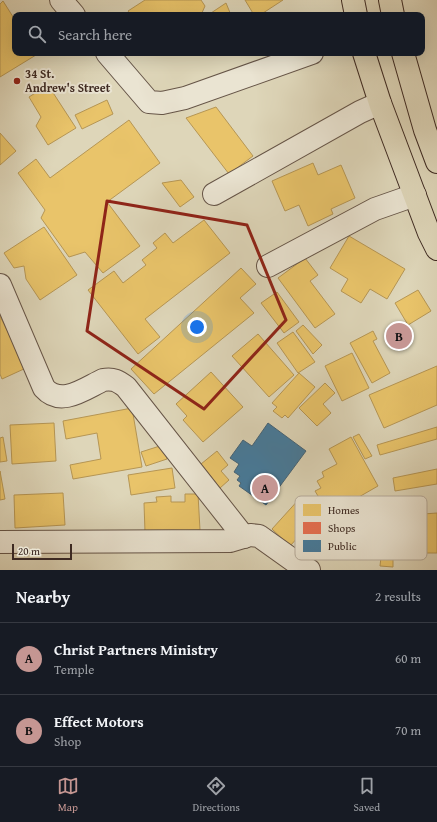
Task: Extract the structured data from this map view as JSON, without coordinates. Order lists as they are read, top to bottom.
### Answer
{
  "places": ["34 St. Andrew's Street"],
  "legend": ["Homes", "Shops", "Public"],
  "scale_bar": "20 m",
  "page": {
    "search": "Search here",
    "pins": ["B", "A"],
    "scale": "20 m",
    "heading": ["Nearby", "2 results"],
    "list": [
      {
        "mark": "A",
        "name": "Christ Partners Ministry",
        "note": "Temple",
        "value": "60 m"
      },
      {
        "mark": "B",
        "name": "Effect Motors",
        "note": "Shop",
        "value": "70 m"
      }
    ],
    "nav": ["Map", "Directions", "Saved"]
  }
}
